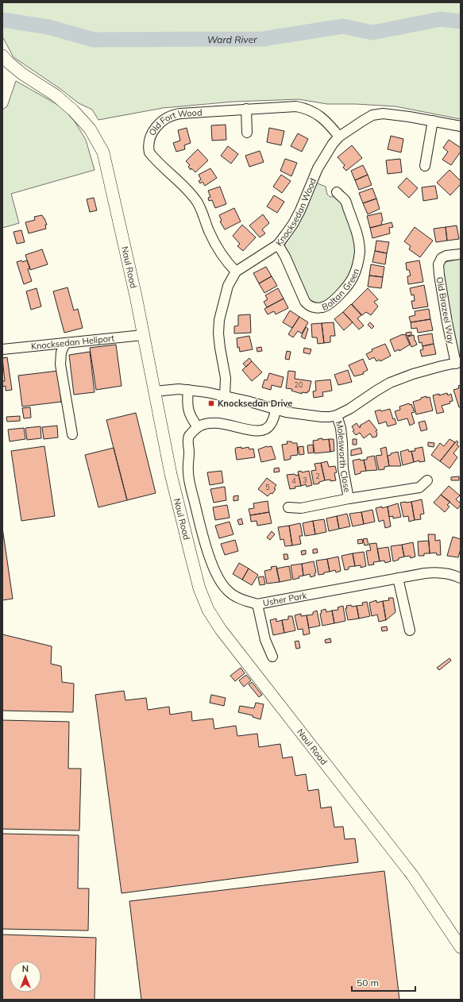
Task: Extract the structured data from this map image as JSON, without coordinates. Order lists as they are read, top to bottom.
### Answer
{
  "streets": {
    "main road": ["Naul Road"],
    "street": [
      "Old Fort Wood",
      "Knocksedan Wood",
      "Boltan Green",
      "Old Brazeel Way",
      "Knocksedan Heliport",
      "Molesworth Close",
      "Usher Park"
    ]
  },
  "crossings": [
    ["Old Fort Wood", "Knocksedan Wood"],
    ["Knocksedan Wood", "Boltan Green"],
    ["Naul Road", "Knocksedan Heliport"]
  ],
  "water": ["Ward River"],
  "places": {
    "transit": ["Knocksedan Drive"]
  },
  "house_numbers": [
    "20",
    "2",
    "3",
    "4",
    "5"
  ],
  "scale_bar": "50 m",
  "north": "top"
}
